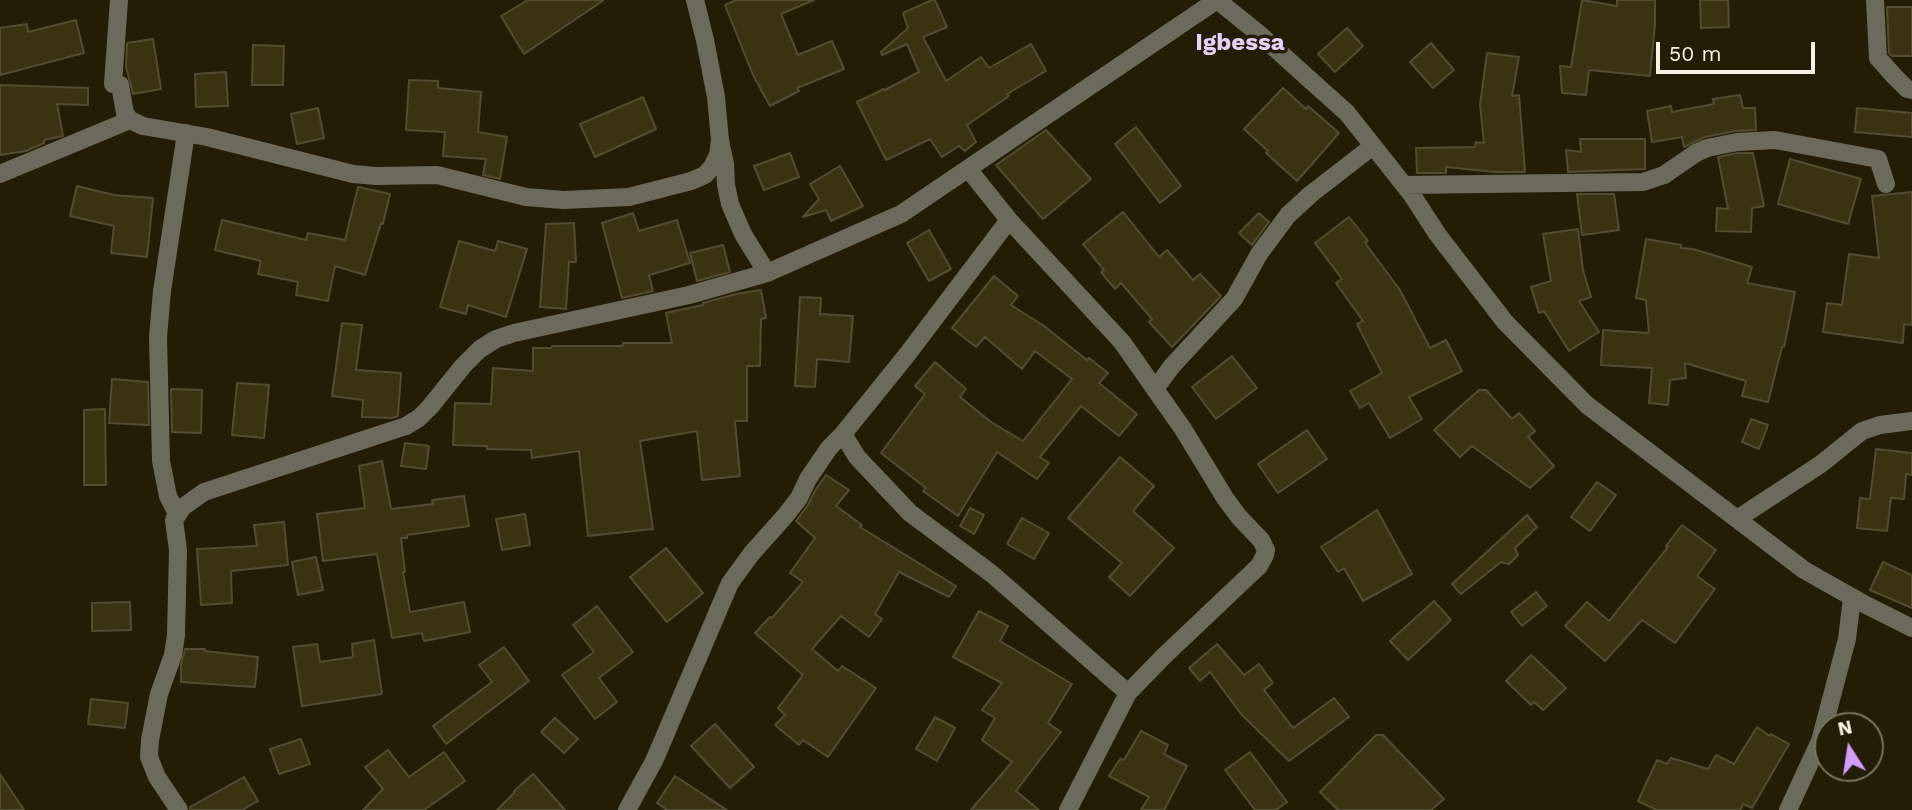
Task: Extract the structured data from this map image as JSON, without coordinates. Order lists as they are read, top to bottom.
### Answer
{
  "districts": ["Igbessa"],
  "scale_bar": "50 m",
  "north": "top"
}
